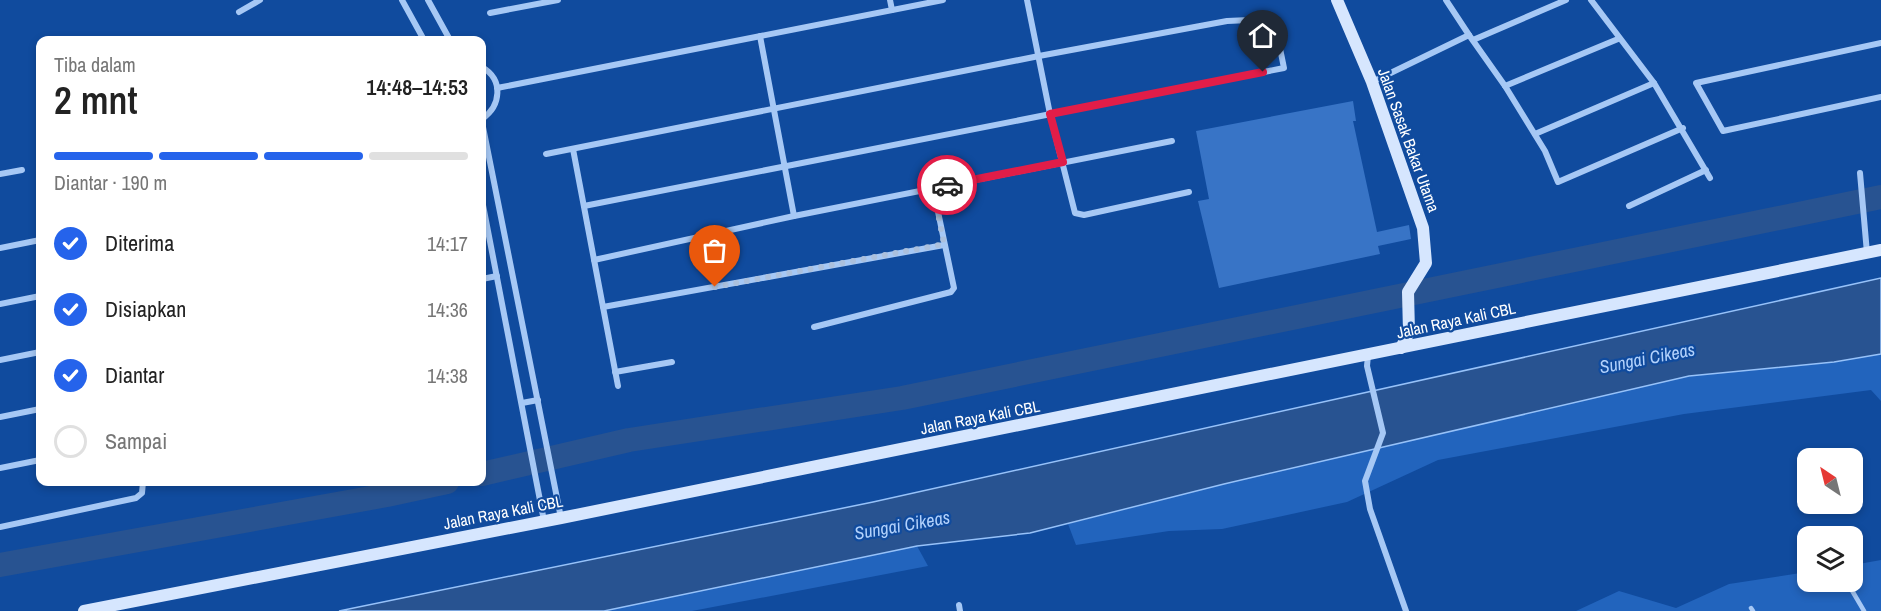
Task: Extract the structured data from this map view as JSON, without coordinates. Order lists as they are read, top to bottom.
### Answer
{
  "streets": {
    "main road": ["Jalan Sasak Bakar Utama", "Jalan Raya Kali CBL"]
  },
  "crossings": [
    ["Jalan Sasak Bakar Utama", "Jalan Raya Kali CBL"]
  ],
  "water": ["Sungai Cikeas"],
  "north": "top left",
  "page": {
    "heading": ["2 mnt", "Tiba dalam", "14:48–14:53"],
    "bar": "Diantar · 190 m",
    "list": [
      ["Diterima", "14:17"],
      ["Disiapkan", "14:36"],
      ["Diantar", "14:38"],
      "Sampai"
    ]
  }
}
